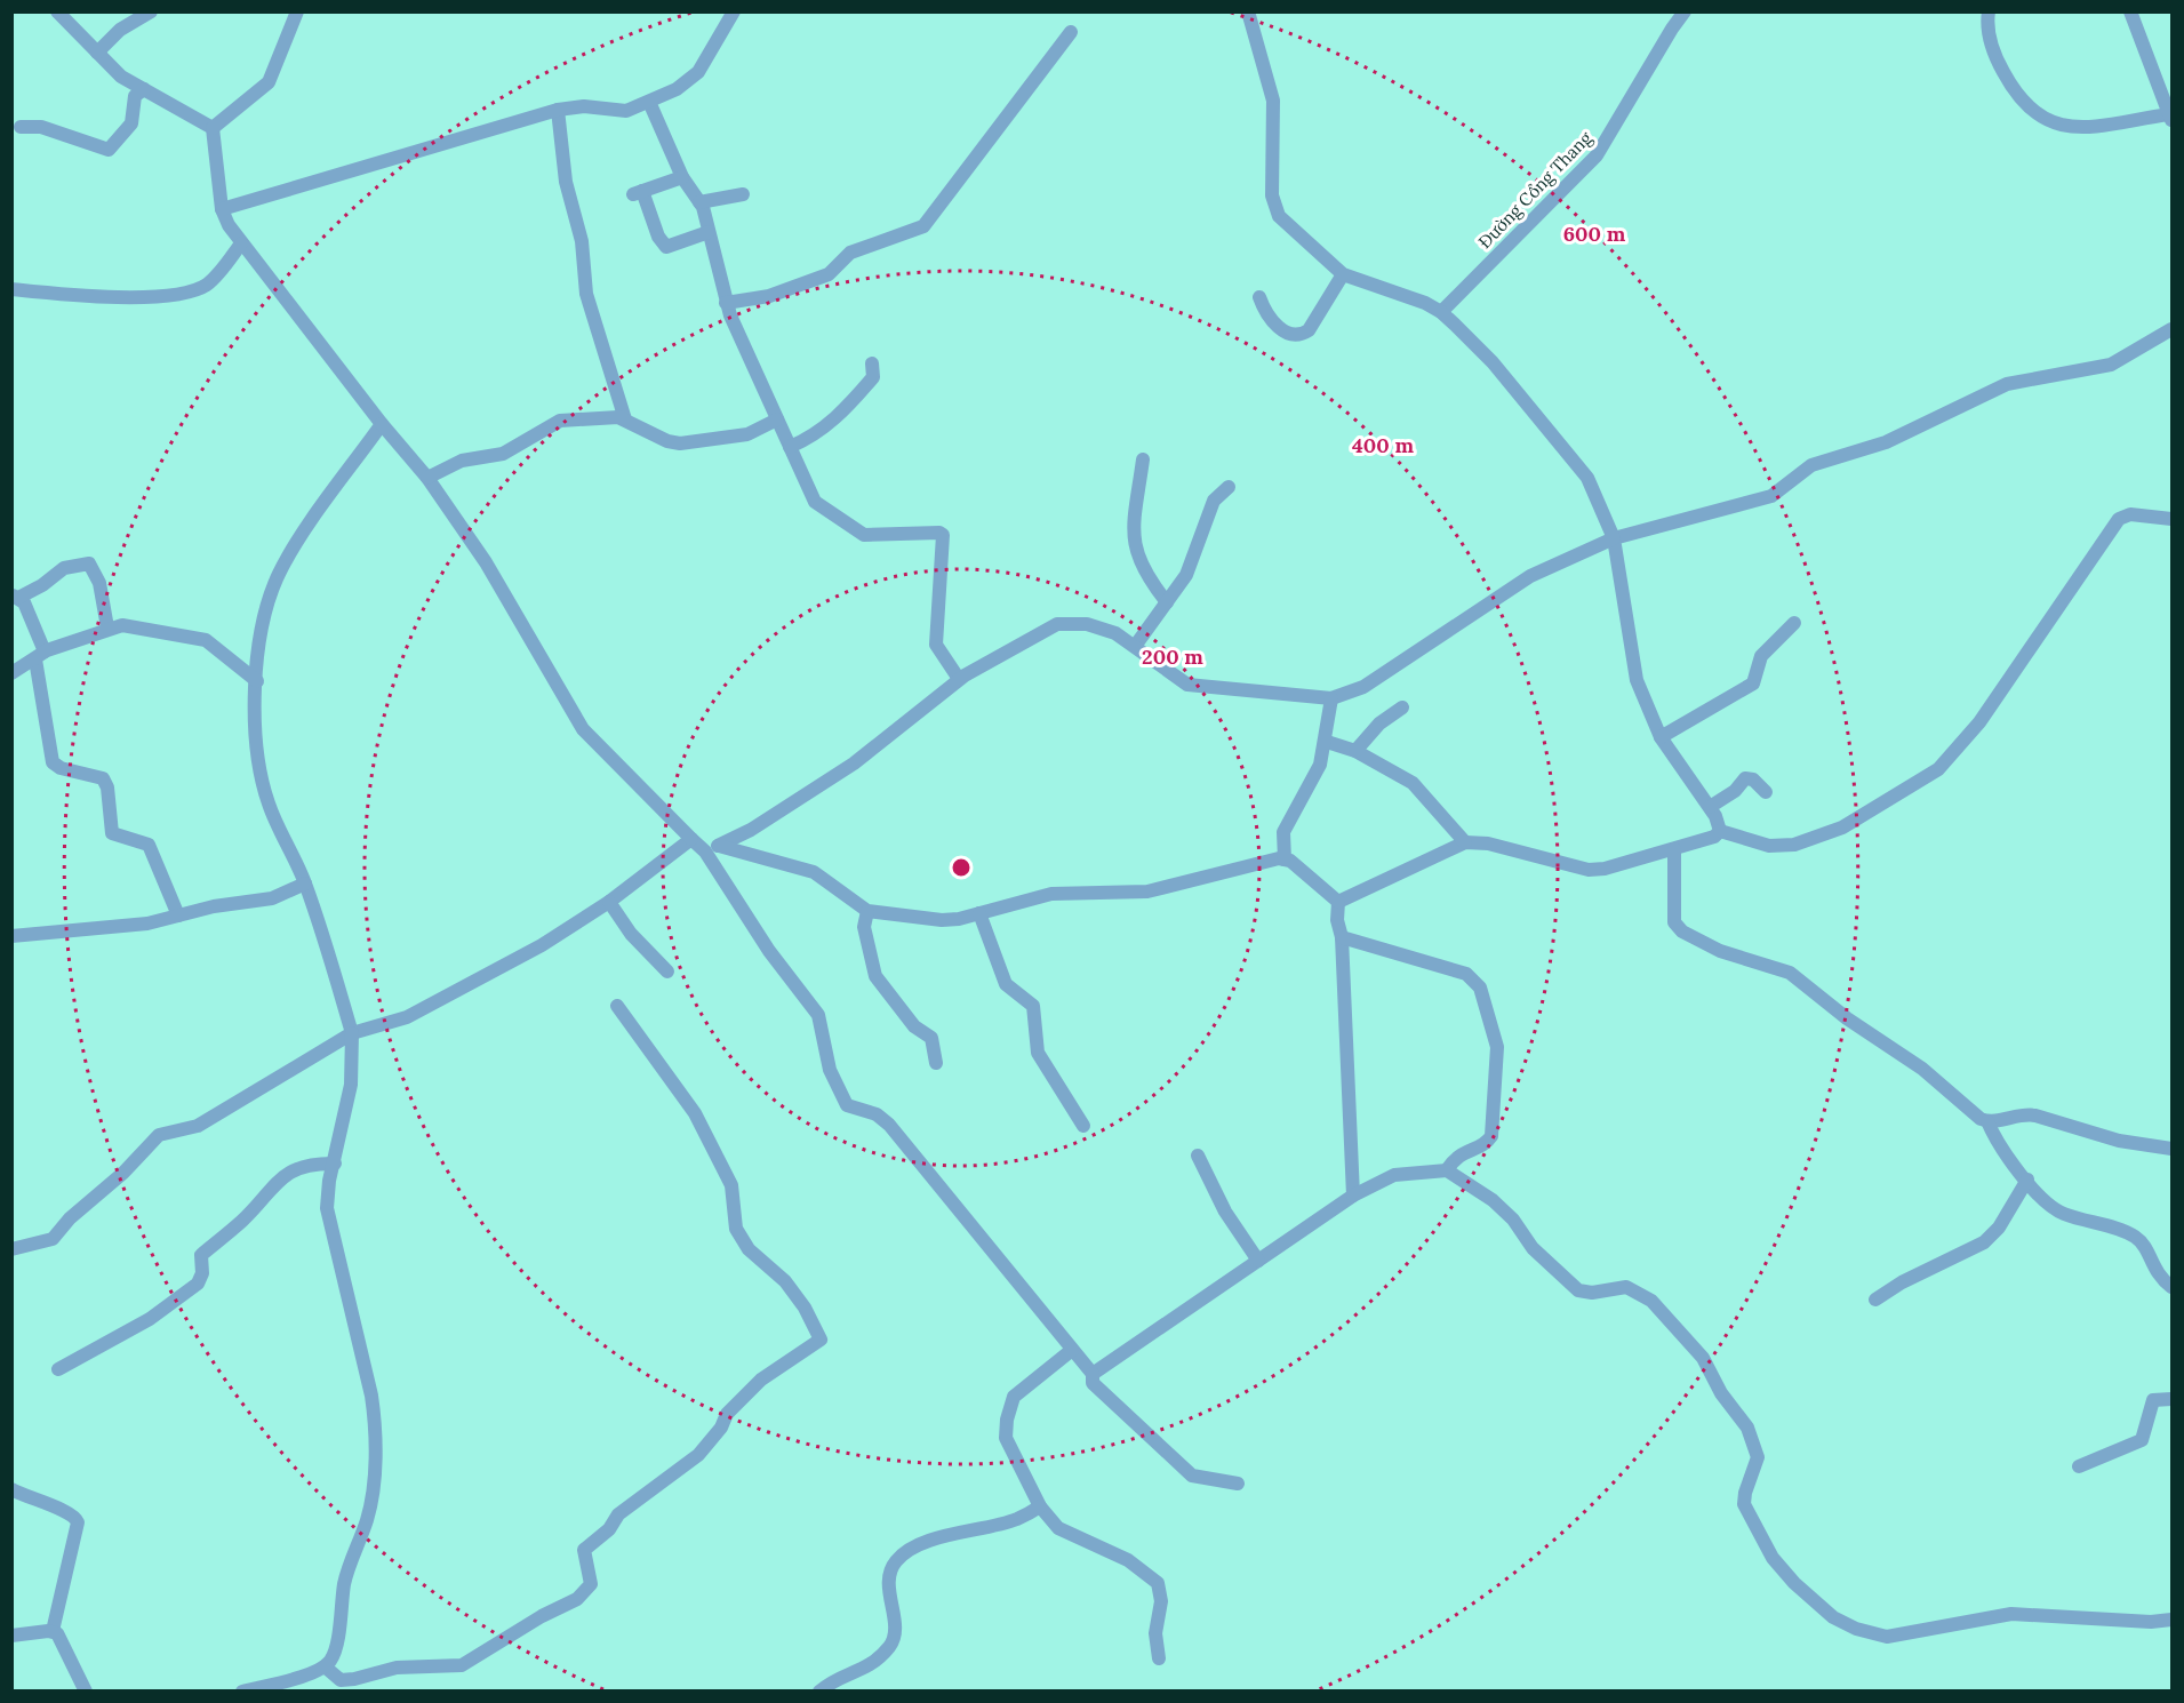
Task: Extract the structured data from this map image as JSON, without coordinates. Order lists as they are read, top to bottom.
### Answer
{
  "streets": {
    "street": ["Đường Cổng Thang"]
  },
  "rings": ["600 m", "400 m", "200 m"]
}
